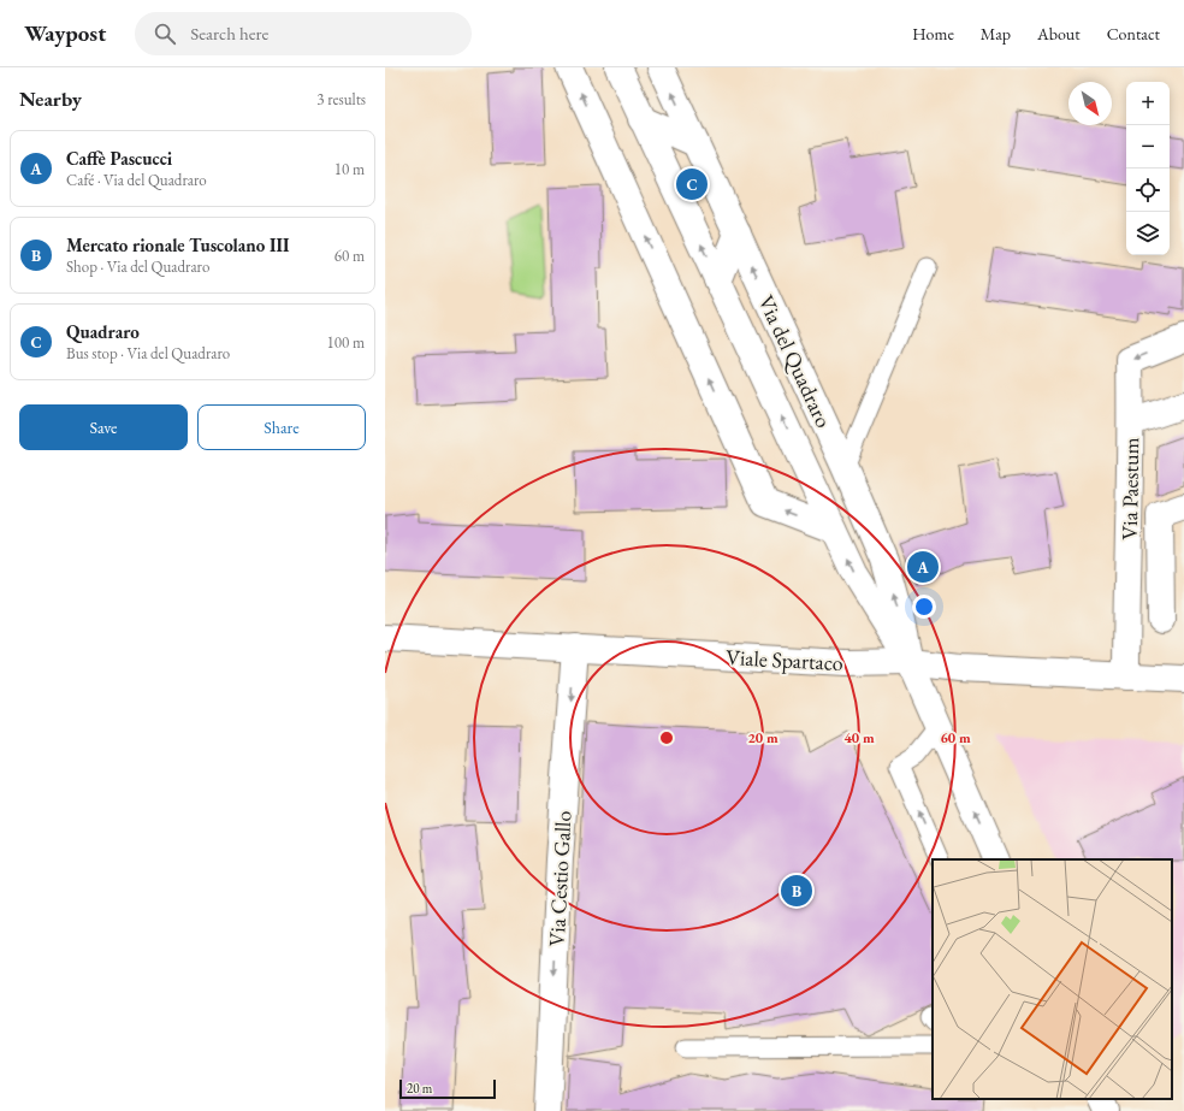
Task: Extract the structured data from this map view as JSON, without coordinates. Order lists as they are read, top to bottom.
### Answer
{
  "streets": {
    "street": [
      "Via del Quadraro",
      "Via Paestum",
      "Viale Spartaco",
      "Via Cestio Gallo"
    ]
  },
  "crossings": [
    ["Via del Quadraro", "Viale Spartaco"],
    ["Via Paestum", "Viale Spartaco"],
    ["Viale Spartaco", "Via Cestio Gallo"]
  ],
  "one_way": ["Via Cestio Gallo"],
  "scale_bar": "20 m",
  "north": "bottom right",
  "page": {
    "header": "Waypost",
    "search": "Search here",
    "nav": [
      "Home",
      "Map",
      "About",
      "Contact"
    ],
    "heading": ["Nearby", "3 results"],
    "map_buttons": ["+", "−"],
    "list": [
      {
        "mark": "A",
        "name": "Caffè Pascucci",
        "note": "Café · Via del Quadraro",
        "value": "10 m"
      },
      {
        "mark": "B",
        "name": "Mercato rionale Tuscolano III",
        "note": "Shop · Via del Quadraro",
        "value": "60 m"
      },
      {
        "mark": "C",
        "name": "Quadraro",
        "note": "Bus stop · Via del Quadraro",
        "value": "100 m"
      }
    ],
    "pins": ["C", "A", "B"],
    "buttons": ["Save", "Share"],
    "scale": "20 m"
  },
  "rings": ["20 m", "40 m", "60 m"]
}
